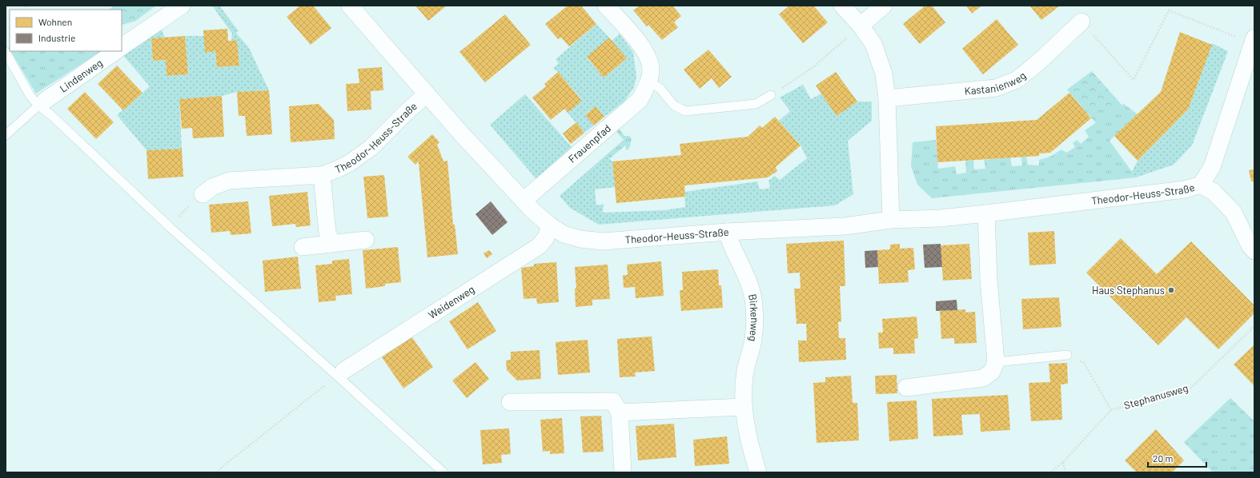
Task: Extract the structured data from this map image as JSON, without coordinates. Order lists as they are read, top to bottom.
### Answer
{
  "streets": {
    "street": [
      "Lindenweg",
      "Kastanienweg",
      "Theodor-Heuss-Straße",
      "Frauenpfad",
      "Weidenweg",
      "Birkenweg"
    ],
    "path": ["Stephanusweg"]
  },
  "crossings": [
    ["Theodor-Heuss-Straße", "Frauenpfad"],
    ["Theodor-Heuss-Straße", "Weidenweg"],
    ["Theodor-Heuss-Straße", "Birkenweg"]
  ],
  "places": ["Haus Stephanus"],
  "legend": ["Wohnen", "Industrie"],
  "scale_bar": "20 m"
}
